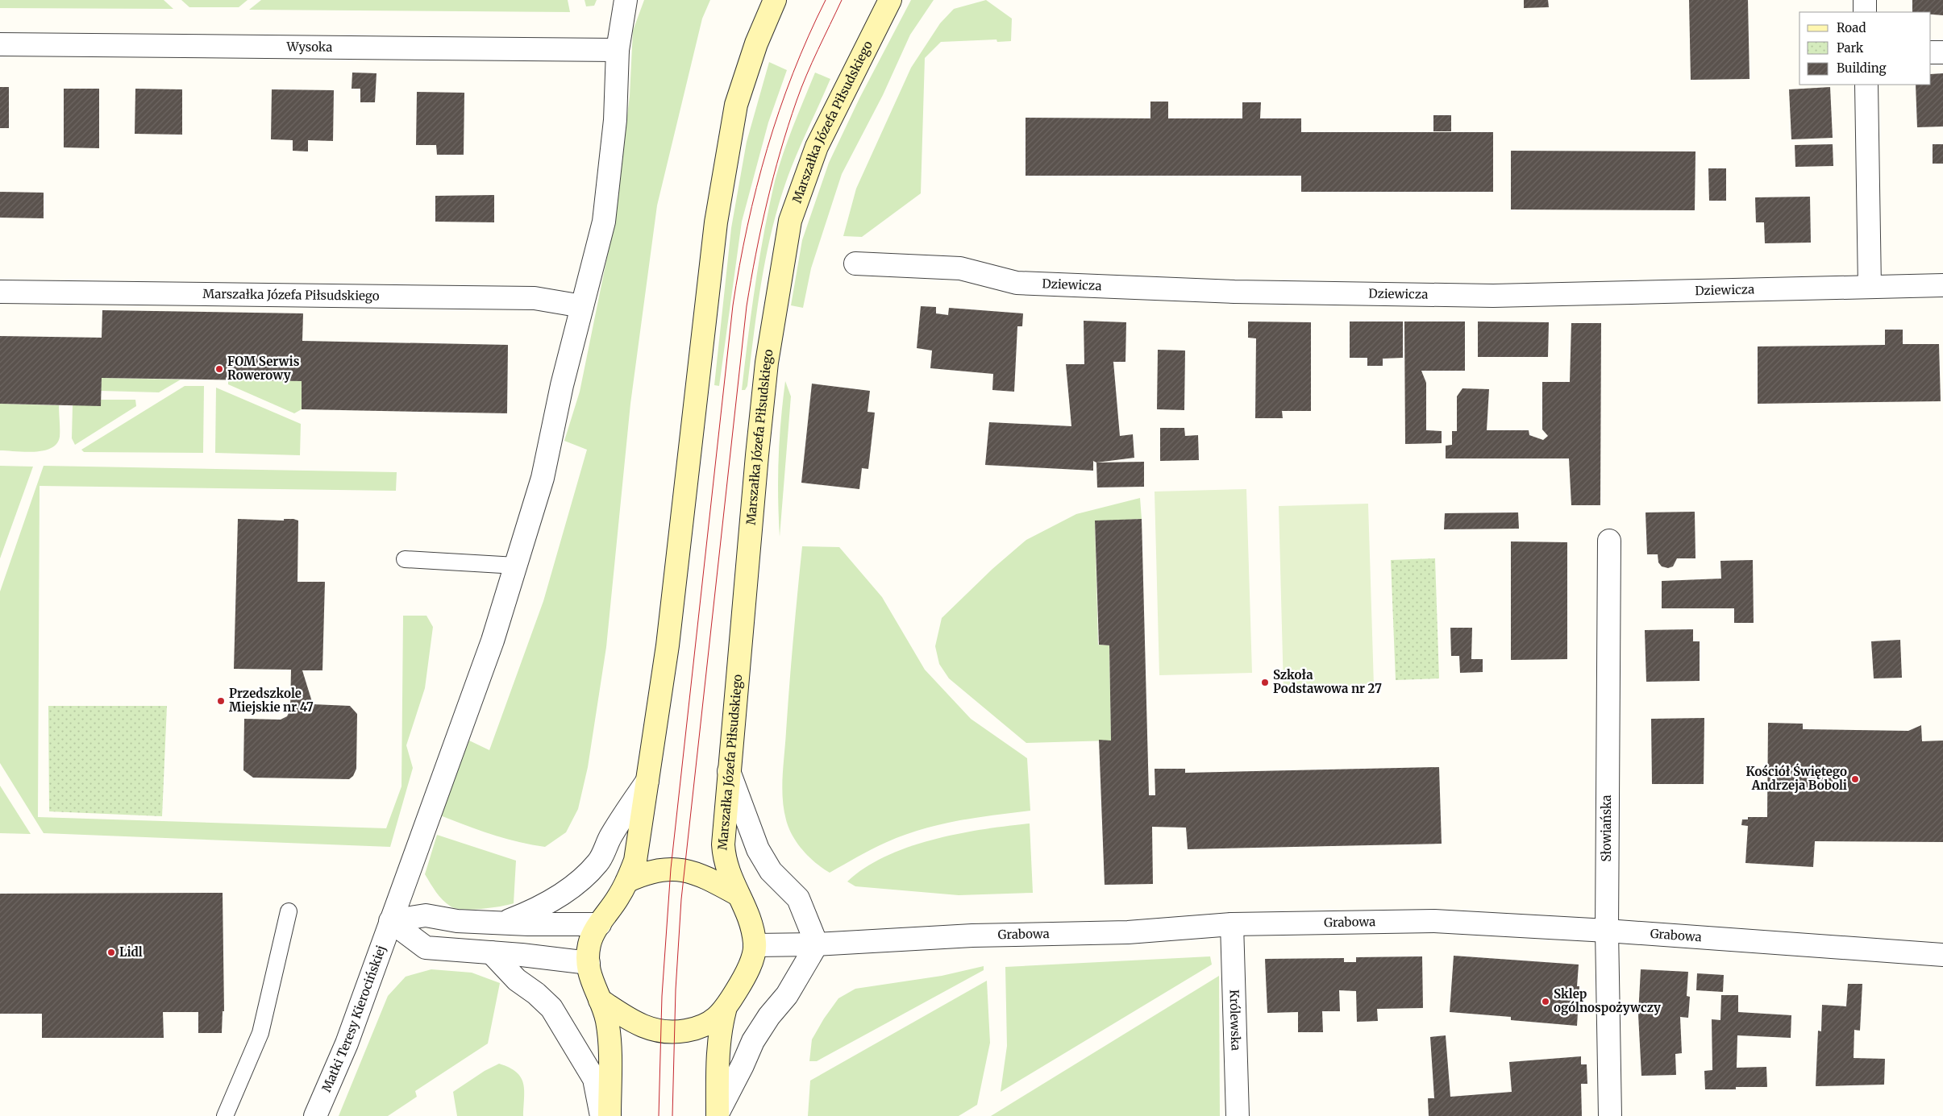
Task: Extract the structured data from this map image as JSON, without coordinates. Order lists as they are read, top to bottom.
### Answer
{
  "streets": {
    "main road": ["Marszałka Józefa Piłsudskiego"],
    "street": [
      "Wysoka",
      "Dziewicza",
      "Słowiańska",
      "Grabowa",
      "Matki Teresy Kierocińskiej",
      "Królewska"
    ]
  },
  "crossings": [
    ["Marszałka Józefa Piłsudskiego", "Grabowa"],
    ["Słowiańska", "Grabowa"],
    ["Grabowa", "Królewska"]
  ],
  "places": [
    "FOM Serwis Rowerowy",
    "Szkoła Podstawowa nr 27",
    "Przedszkole Miejskie nr 47",
    "Kościół Świętego Andrzeja Boboli",
    "Lidl",
    "Sklep ogólnospożywczy"
  ],
  "legend": ["Road", "Park", "Building"]
}
